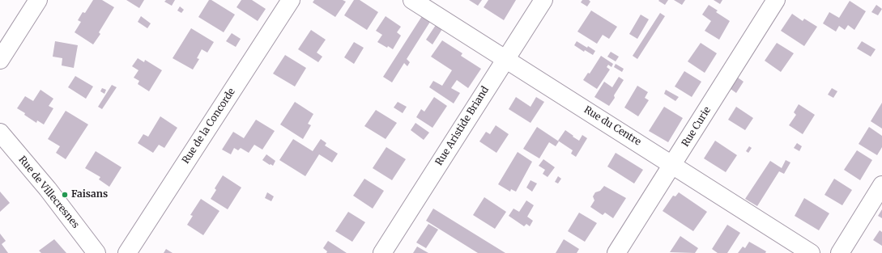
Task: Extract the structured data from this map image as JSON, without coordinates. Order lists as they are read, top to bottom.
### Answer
{
  "streets": {
    "street": [
      "Rue de la Concorde",
      "Rue Aristide Briand",
      "Rue du Centre",
      "Rue Curie",
      "Rue de Villecresnes"
    ]
  },
  "crossings": [
    ["Rue Aristide Briand", "Rue du Centre"],
    ["Rue du Centre", "Rue Curie"]
  ],
  "places": ["Faisans"]
}
